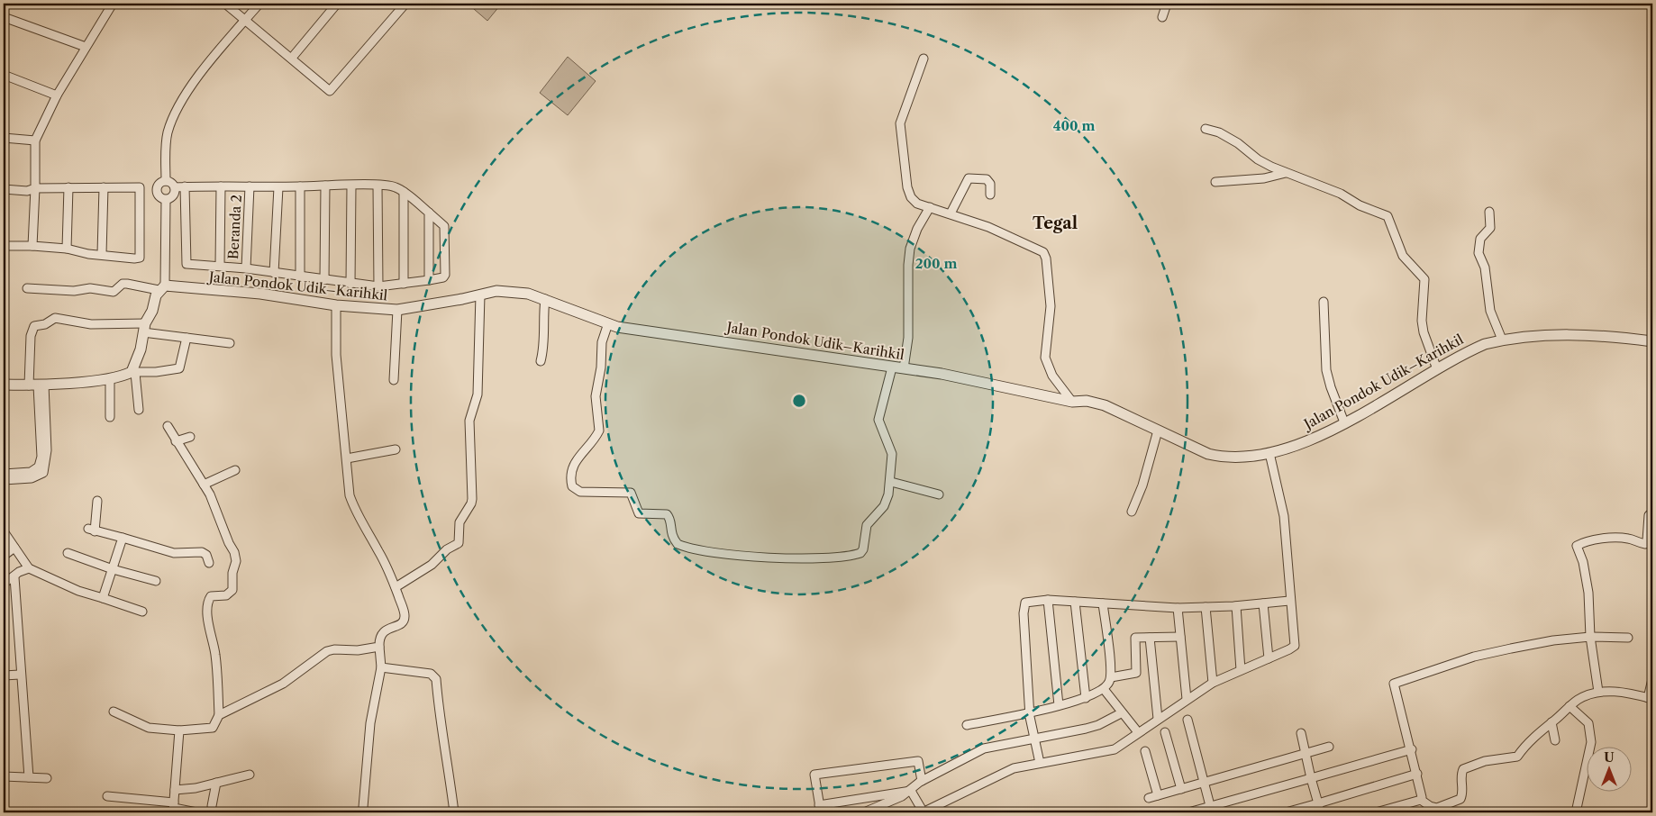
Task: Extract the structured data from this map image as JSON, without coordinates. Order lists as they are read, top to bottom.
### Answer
{
  "streets": {
    "street": ["Beranda 2", "Jalan Pondok Udik–Karihkil"]
  },
  "districts": ["Tegal"],
  "north": "top",
  "rings": ["400 m", "200 m"]
}
